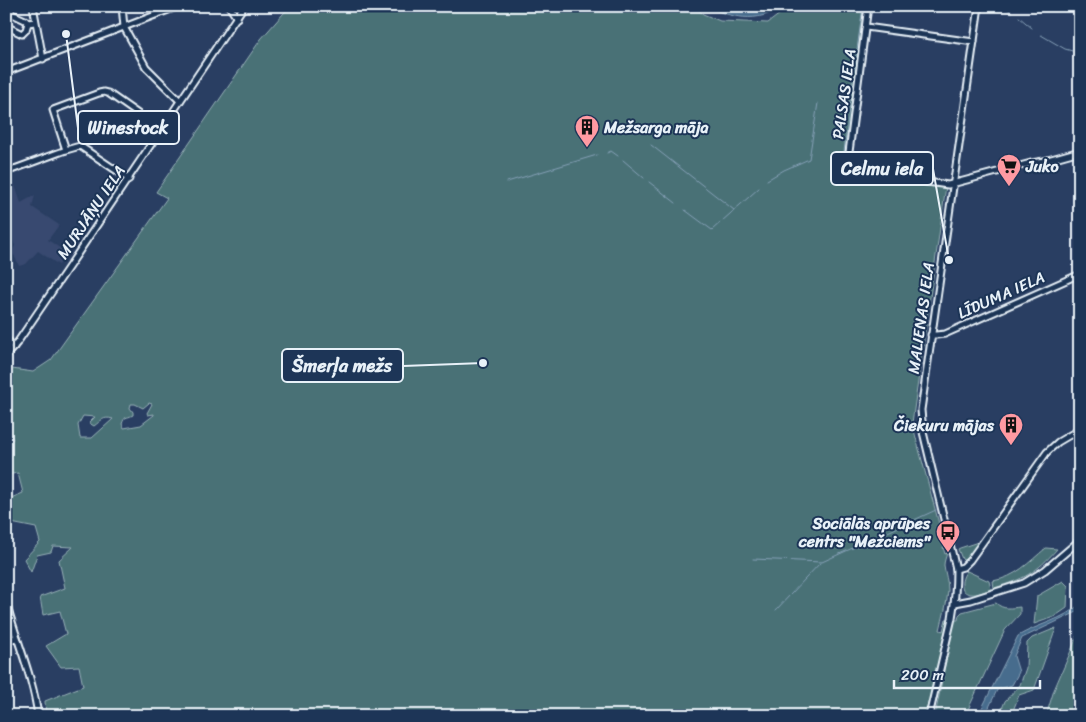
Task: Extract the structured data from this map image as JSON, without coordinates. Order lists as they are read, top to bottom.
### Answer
{
  "streets": {
    "street": [
      "PALSAS IELA",
      "MURJĀŅU IELA",
      "LĪDUMA IELA",
      "MALIENAS IELA"
    ]
  },
  "crossings": [
    ["PALSAS IELA", "MALIENAS IELA"],
    ["LĪDUMA IELA", "MALIENAS IELA"]
  ],
  "places": {
    "other": ["Winestock", "Celmu iela", "Šmerļa mežs"],
    "building": ["Mežsarga māja", "Čiekuru mājas"],
    "supermarket": ["Juko"],
    "bus stop": ["Sociālās aprūpes centrs \"Mežciems\""]
  },
  "scale_bar": "200 m"
}
